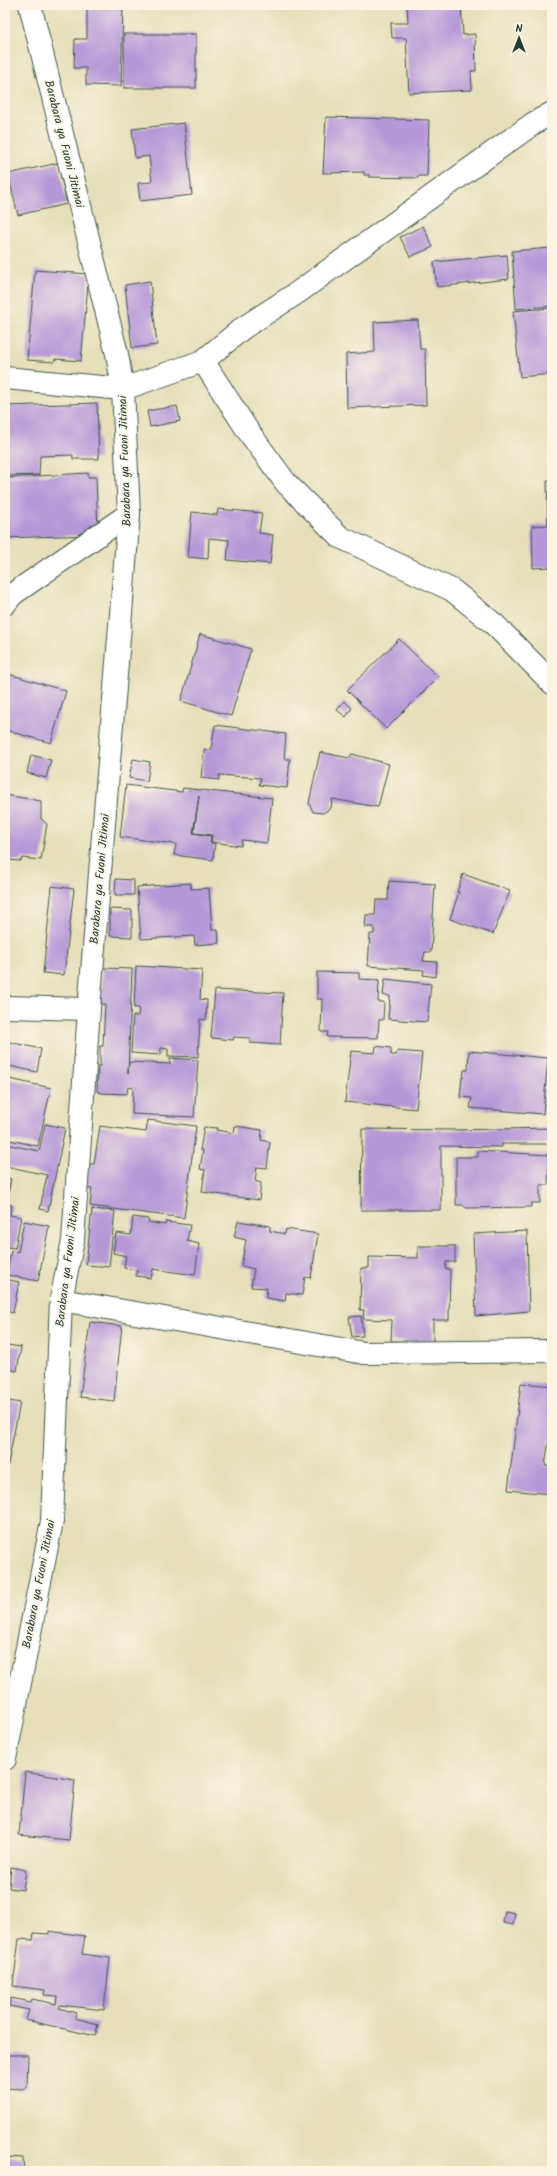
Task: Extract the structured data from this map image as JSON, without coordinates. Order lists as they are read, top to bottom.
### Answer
{
  "streets": {
    "street": ["Barabara ya Fuoni Jitimai"]
  },
  "north": "top"
}
